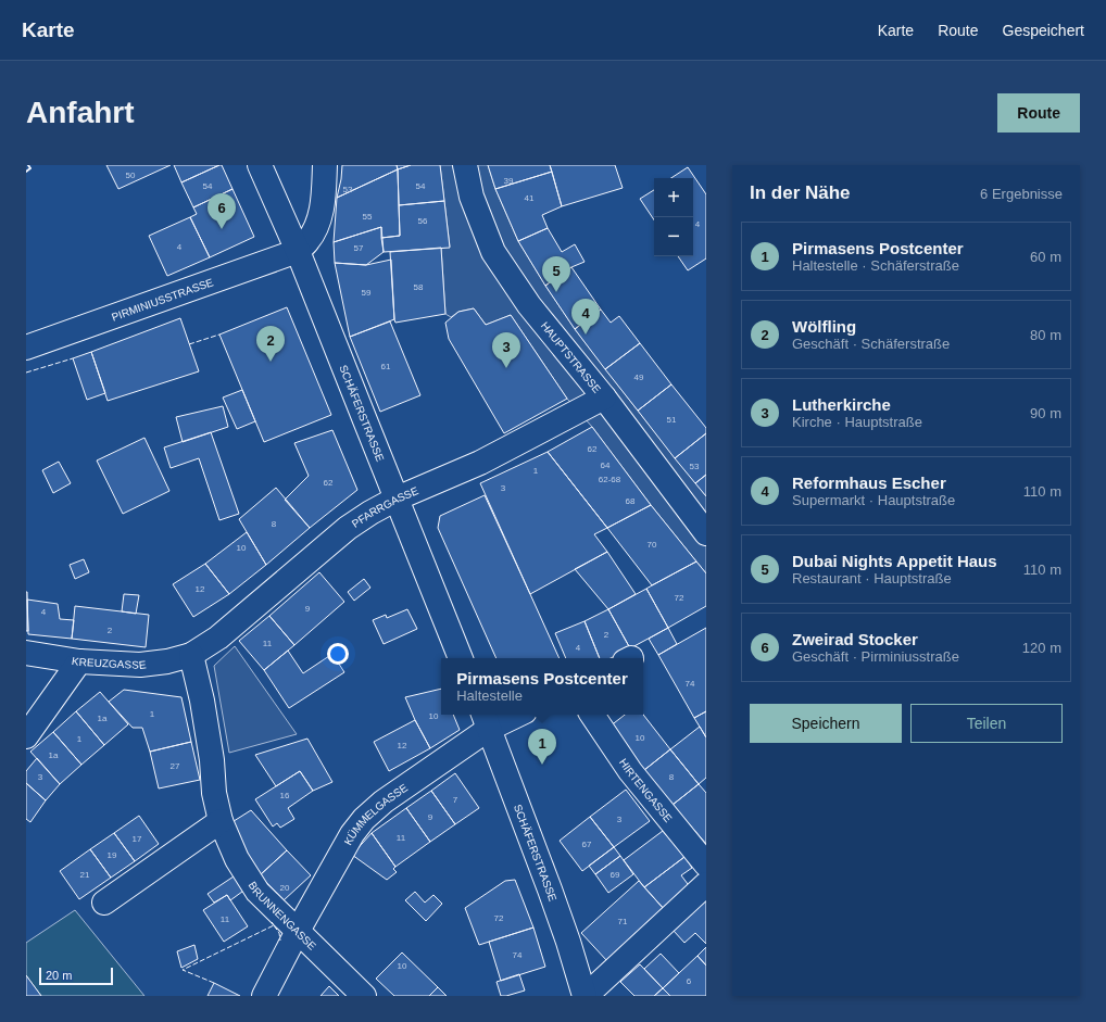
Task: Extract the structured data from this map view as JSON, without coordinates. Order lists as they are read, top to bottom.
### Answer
{
  "streets": {
    "street": [
      "PIRMINIUSSTRASSE",
      "HAUPTSTRASSE",
      "SCHÄFERSTRASSE",
      "PFARRGASSE",
      "KREUZGASSE",
      "HIRTENGASSE",
      "KÜMMELGASSE",
      "BRUNNENGASSE"
    ]
  },
  "crossings": [
    ["PIRMINIUSSTRASSE", "SCHÄFERSTRASSE"],
    ["HAUPTSTRASSE", "PFARRGASSE"],
    ["SCHÄFERSTRASSE", "PFARRGASSE"],
    ["SCHÄFERSTRASSE", "KÜMMELGASSE"],
    ["PFARRGASSE", "KREUZGASSE"],
    ["PFARRGASSE", "BRUNNENGASSE"],
    ["KREUZGASSE", "BRUNNENGASSE"],
    ["KÜMMELGASSE", "BRUNNENGASSE"]
  ],
  "house_numbers": [
    "50",
    "39",
    "54",
    "54",
    "53",
    "41",
    "55",
    "56",
    "4",
    "4",
    "57",
    "58",
    "59",
    "61",
    "49",
    "51",
    "62",
    "64",
    "53",
    "1",
    "62-68",
    "62",
    "3",
    "68",
    "8",
    "70",
    "10",
    "12",
    "72",
    "9",
    "4",
    "2",
    "2",
    "11",
    "4",
    "74",
    "1",
    "10",
    "1a",
    "10",
    "1",
    "12",
    "1a",
    "27",
    "3",
    "8",
    "16",
    "7",
    "9",
    "3",
    "11",
    "17",
    "67",
    "19",
    "21",
    "69",
    "20",
    "72",
    "11",
    "71",
    "74",
    "10",
    "6"
  ],
  "scale_bar": "20 m",
  "page": {
    "header": "Karte",
    "nav": ["Karte", "Route", "Gespeichert"],
    "buttons": [
      "Route",
      ["Speichern", "Teilen"]
    ],
    "title": "Anfahrt",
    "heading": ["In der Nähe", "6 Ergebnisse"],
    "map_buttons": ["+", "−"],
    "pins": [
      "6",
      "5",
      "4",
      "2",
      "3",
      "1"
    ],
    "list": [
      {
        "mark": "1",
        "name": "Pirmasens Postcenter",
        "note": "Haltestelle · Schäferstraße",
        "value": "60 m"
      },
      {
        "mark": "2",
        "name": "Wölfling",
        "note": "Geschäft · Schäferstraße",
        "value": "80 m"
      },
      {
        "mark": "3",
        "name": "Lutherkirche",
        "note": "Kirche · Hauptstraße",
        "value": "90 m"
      },
      {
        "mark": "4",
        "name": "Reformhaus Escher",
        "note": "Supermarkt · Hauptstraße",
        "value": "110 m"
      },
      {
        "mark": "5",
        "name": "Dubai Nights Appetit Haus",
        "note": "Restaurant · Hauptstraße",
        "value": "110 m"
      },
      {
        "mark": "6",
        "name": "Zweirad Stocker",
        "note": "Geschäft · Pirminiusstraße",
        "value": "120 m"
      }
    ],
    "popup": ["Pirmasens Postcenter", "Haltestelle"],
    "scale": "20 m"
  }
}
